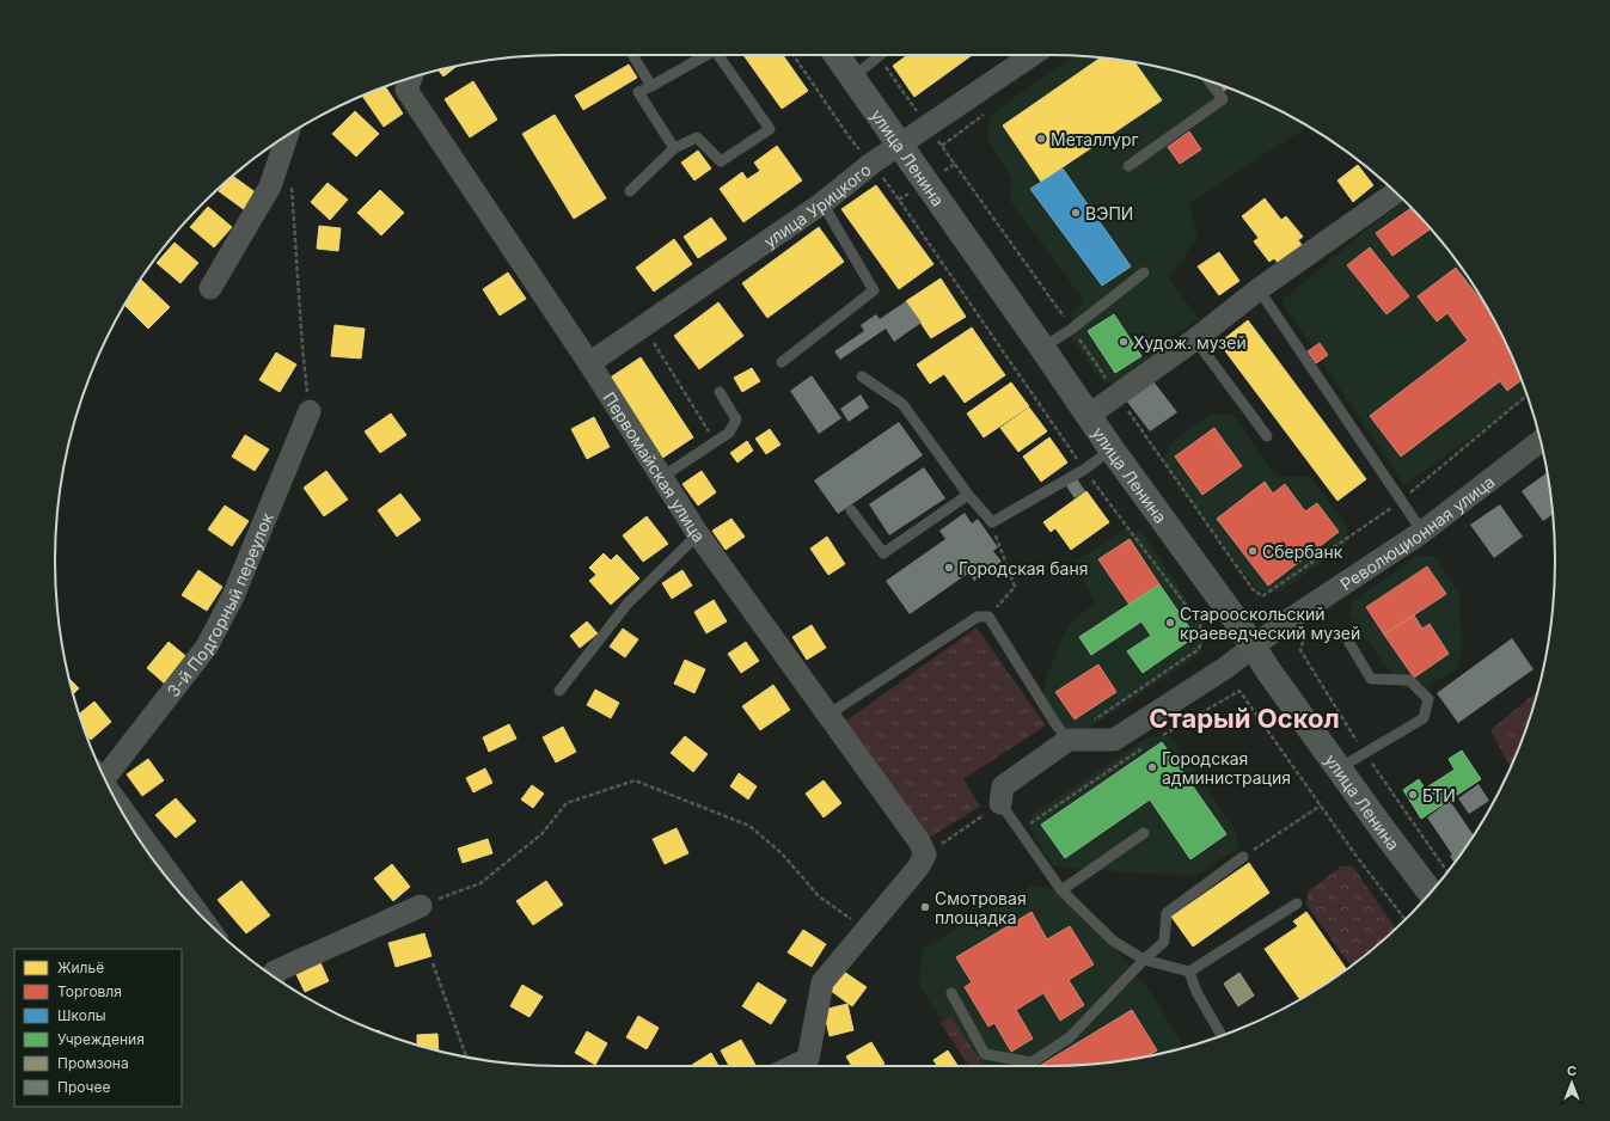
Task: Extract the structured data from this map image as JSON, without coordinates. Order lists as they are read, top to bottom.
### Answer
{
  "streets": {
    "main road": ["улица Ленина"],
    "street": [
      "улица Урицкого",
      "Первомайская улица",
      "Революционная улица",
      "3-й Подгорный переулок"
    ]
  },
  "crossings": [
    ["улица Ленина", "улица Урицкого"],
    ["улица Ленина", "Революционная улица"],
    ["улица Урицкого", "Первомайская улица"]
  ],
  "districts": ["Старый Оскол"],
  "places": [
    "Металлург",
    "ВЭПИ",
    "Худож. музей",
    "Сбербанк",
    "Городская баня",
    "Старооскольский краеведческий музей",
    "Городская администрация",
    "БТИ",
    "Смотровая площадка"
  ],
  "legend": [
    "Жильё",
    "Торговля",
    "Школы",
    "Учреждения",
    "Промзона",
    "Прочее"
  ],
  "north": "top"
}
